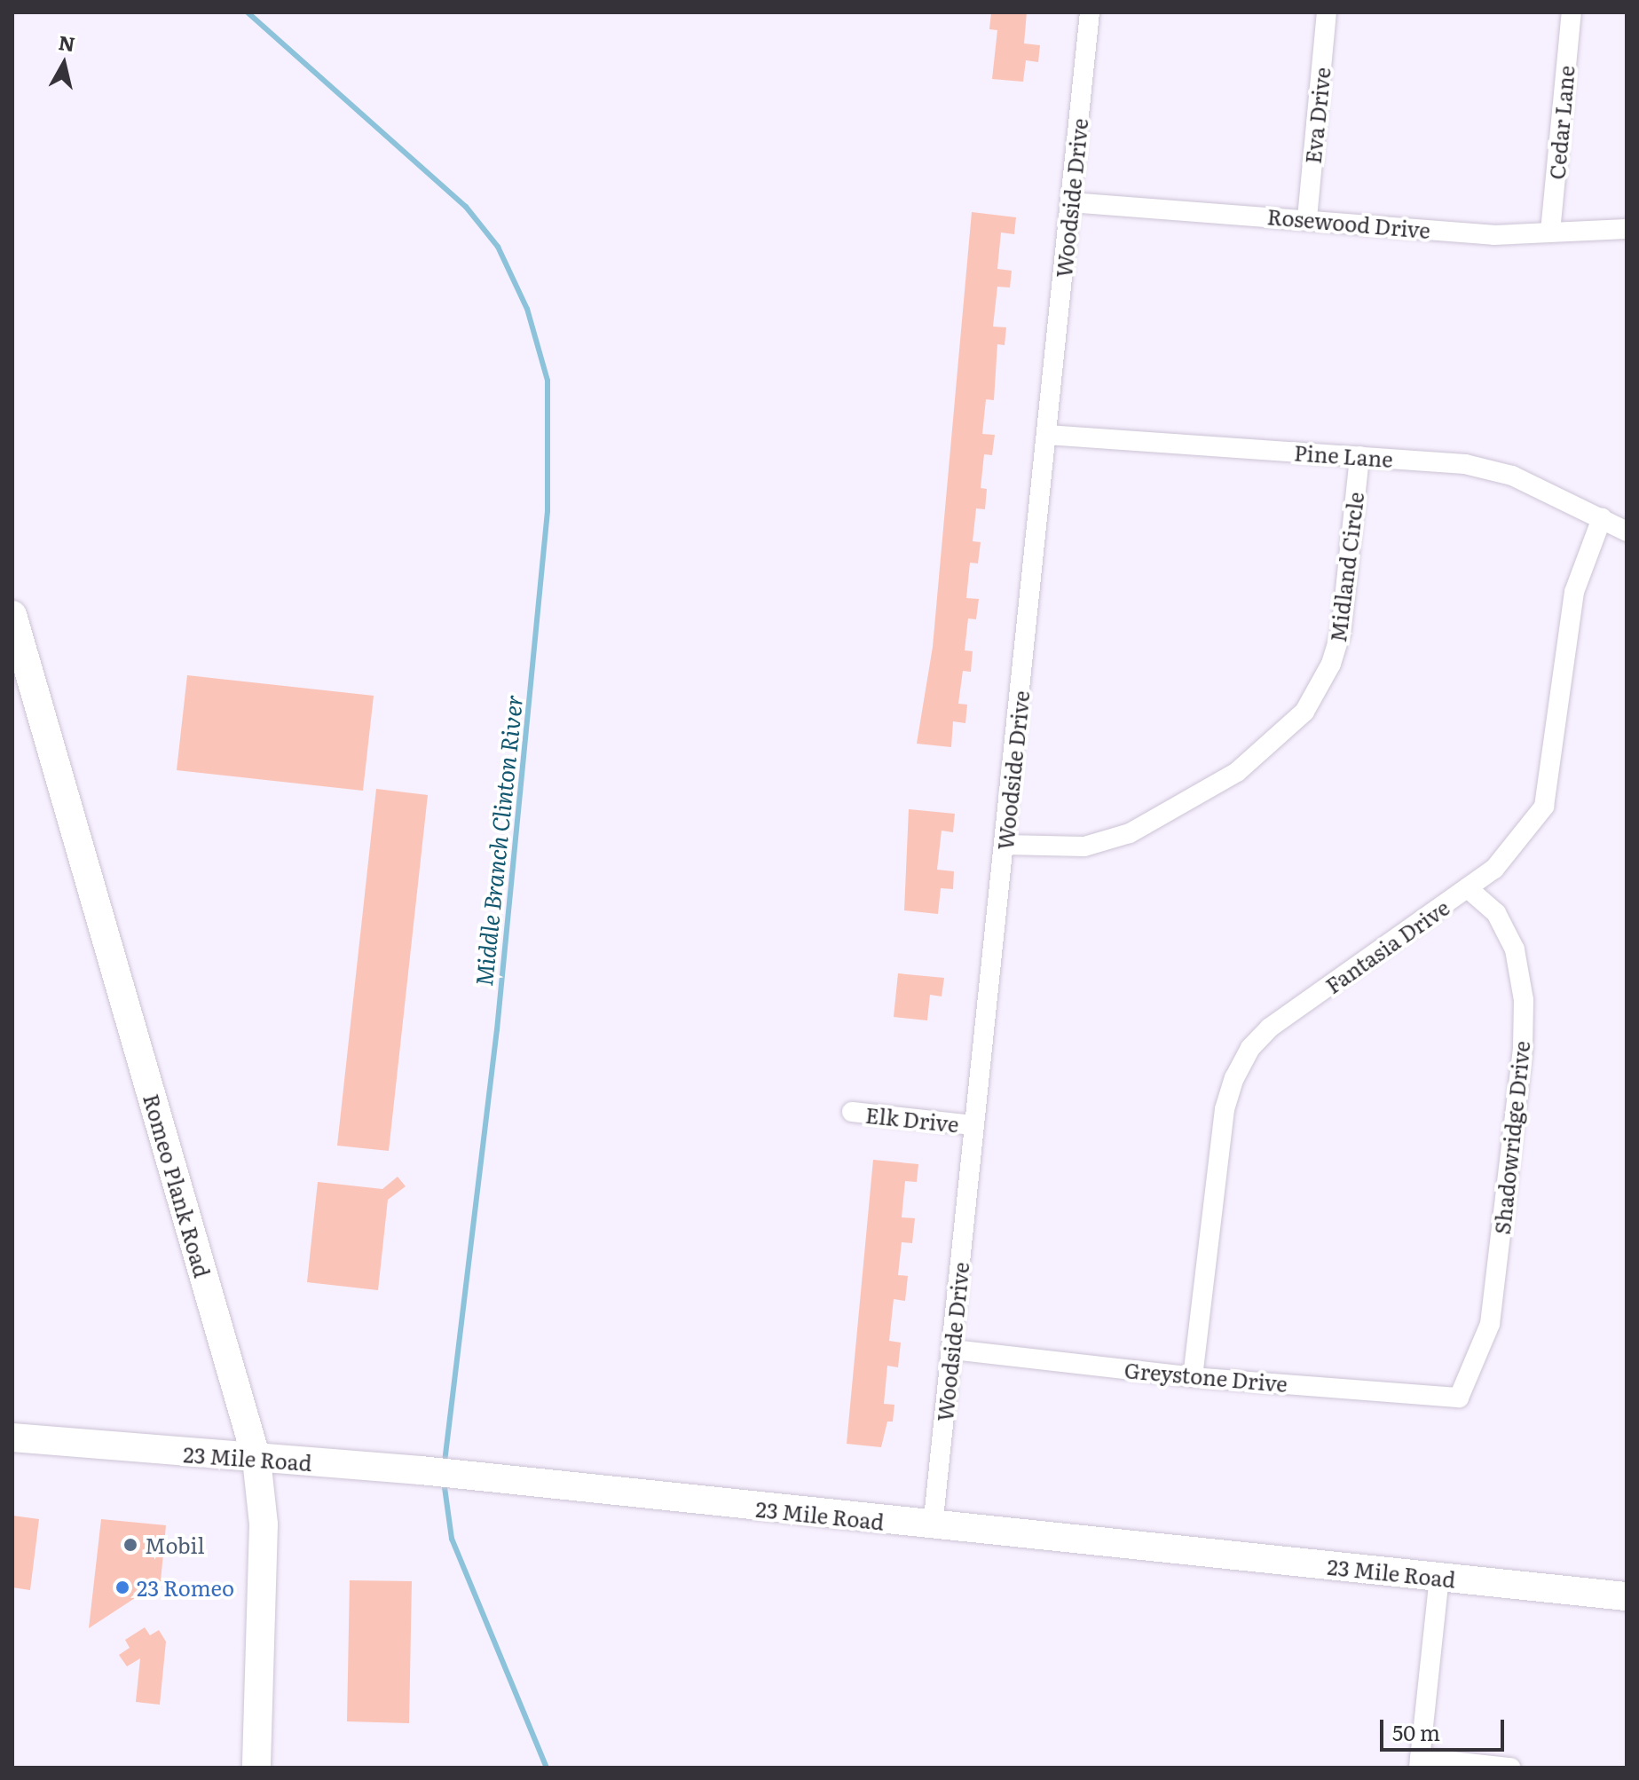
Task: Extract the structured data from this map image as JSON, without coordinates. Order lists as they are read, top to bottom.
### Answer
{
  "streets": {
    "main road": ["Romeo Plank Road", "23 Mile Road"],
    "street": [
      "Eva Drive",
      "Cedar Lane",
      "Woodside Drive",
      "Rosewood Drive",
      "Pine Lane",
      "Midland Circle",
      "Fantasia Drive",
      "Elk Drive",
      "Shadowridge Drive",
      "Greystone Drive"
    ]
  },
  "crossings": [
    ["Eva Drive", "Rosewood Drive"],
    ["Cedar Lane", "Rosewood Drive"],
    ["Woodside Drive", "Rosewood Drive"],
    ["Woodside Drive", "Pine Lane"],
    ["Woodside Drive", "Midland Circle"],
    ["Woodside Drive", "Elk Drive"],
    ["Woodside Drive", "Greystone Drive"],
    ["Woodside Drive", "23 Mile Road"],
    ["Pine Lane", "Midland Circle"],
    ["Pine Lane", "Fantasia Drive"],
    ["Fantasia Drive", "Shadowridge Drive"],
    ["Fantasia Drive", "Greystone Drive"],
    ["Shadowridge Drive", "Greystone Drive"],
    ["Romeo Plank Road", "23 Mile Road"]
  ],
  "water": ["Middle Branch Clinton River"],
  "places": ["Mobil", "23 Romeo"],
  "scale_bar": "50 m",
  "north": "top"
}
